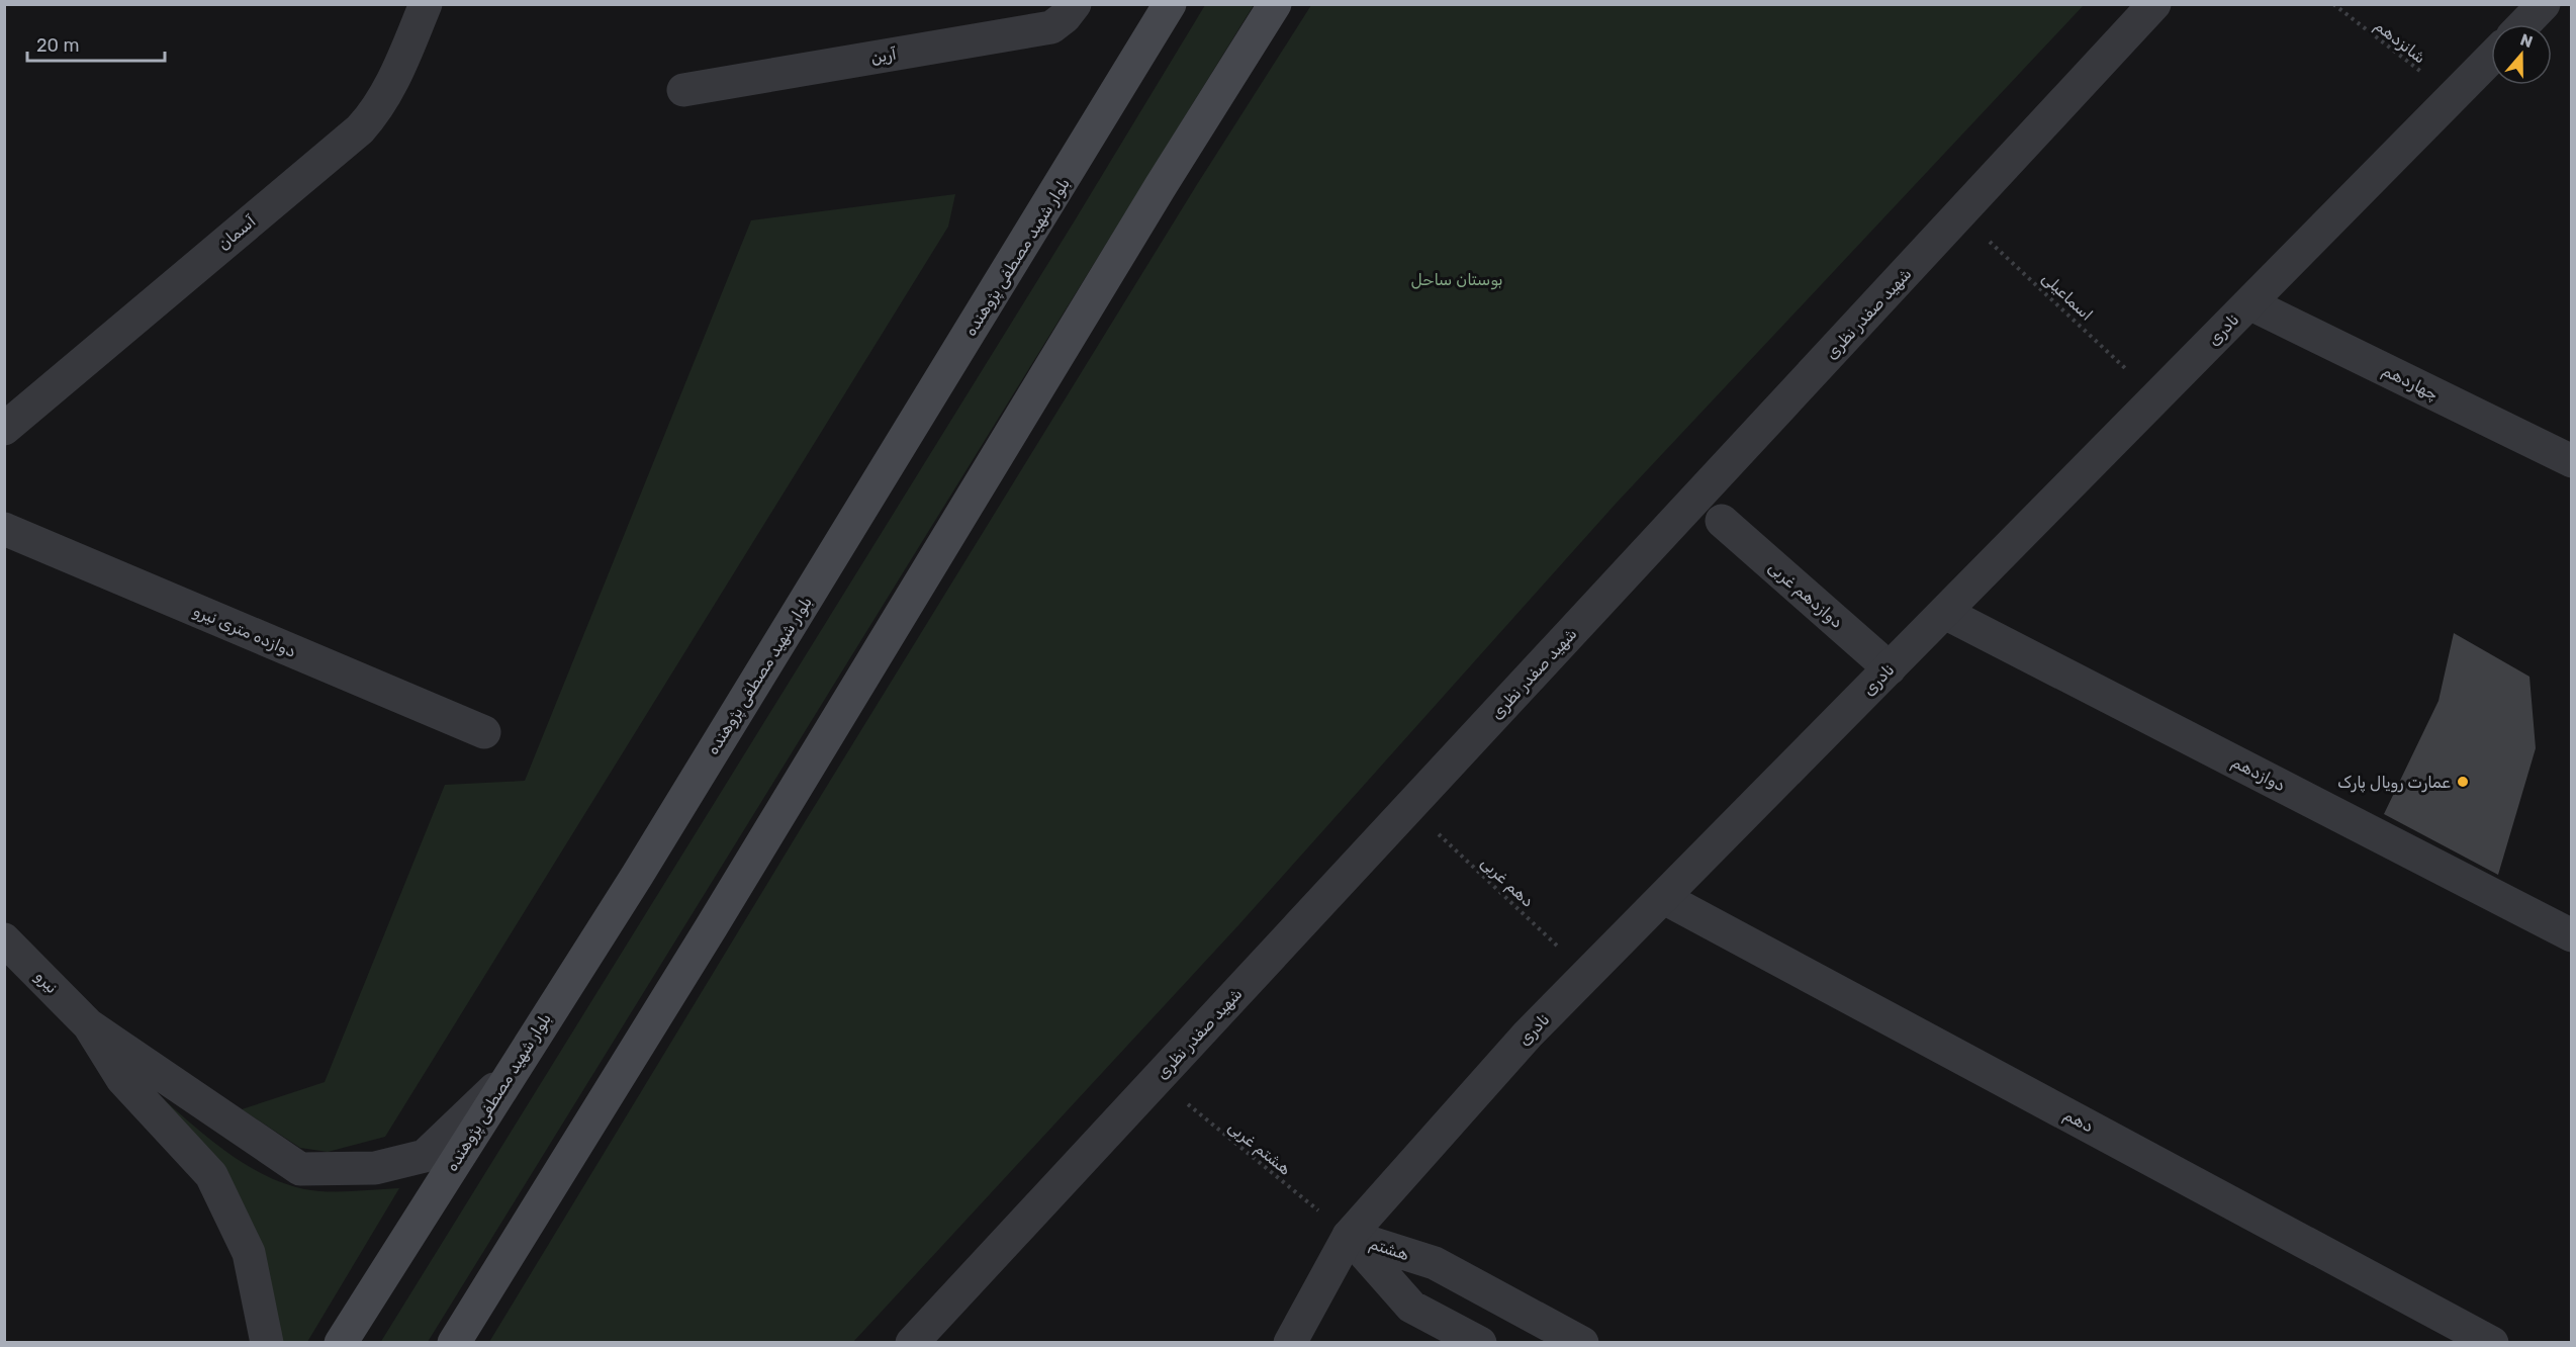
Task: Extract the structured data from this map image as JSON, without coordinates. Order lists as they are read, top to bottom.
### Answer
{
  "streets": {
    "main road": ["بلوار شهید مصطفی پژوهنده"],
    "street": [
      "آرین",
      "آسمان",
      "شهید صفدر نظری",
      "نادری",
      "چهاردهم",
      "دوازدهم غربی",
      "دوازده متری نیرو",
      "دوازدهم",
      "نیرو",
      "دهم",
      "هشتم"
    ],
    "path": [
      "شانزدهم",
      "اسماعیلی",
      "دهم غربی",
      "هشتم غربی"
    ]
  },
  "crossings": [
    ["شانزدهم", "نادری"],
    ["اسماعیلی", "شهید صفدر نظری"],
    ["اسماعیلی", "نادری"],
    ["شهید صفدر نظری", "دهم غربی"],
    ["شهید صفدر نظری", "هشتم غربی"],
    ["نادری", "چهاردهم"],
    ["نادری", "دوازدهم غربی"],
    ["نادری", "دوازدهم"],
    ["نادری", "دهم غربی"],
    ["نادری", "دهم"],
    ["نادری", "هشتم غربی"],
    ["نادری", "هشتم"],
    ["هشتم غربی", "هشتم"]
  ],
  "parks": ["بوستان ساحل"],
  "places": ["عمارت رویال پارک"],
  "scale_bar": "20 m",
  "north": "top"
}
